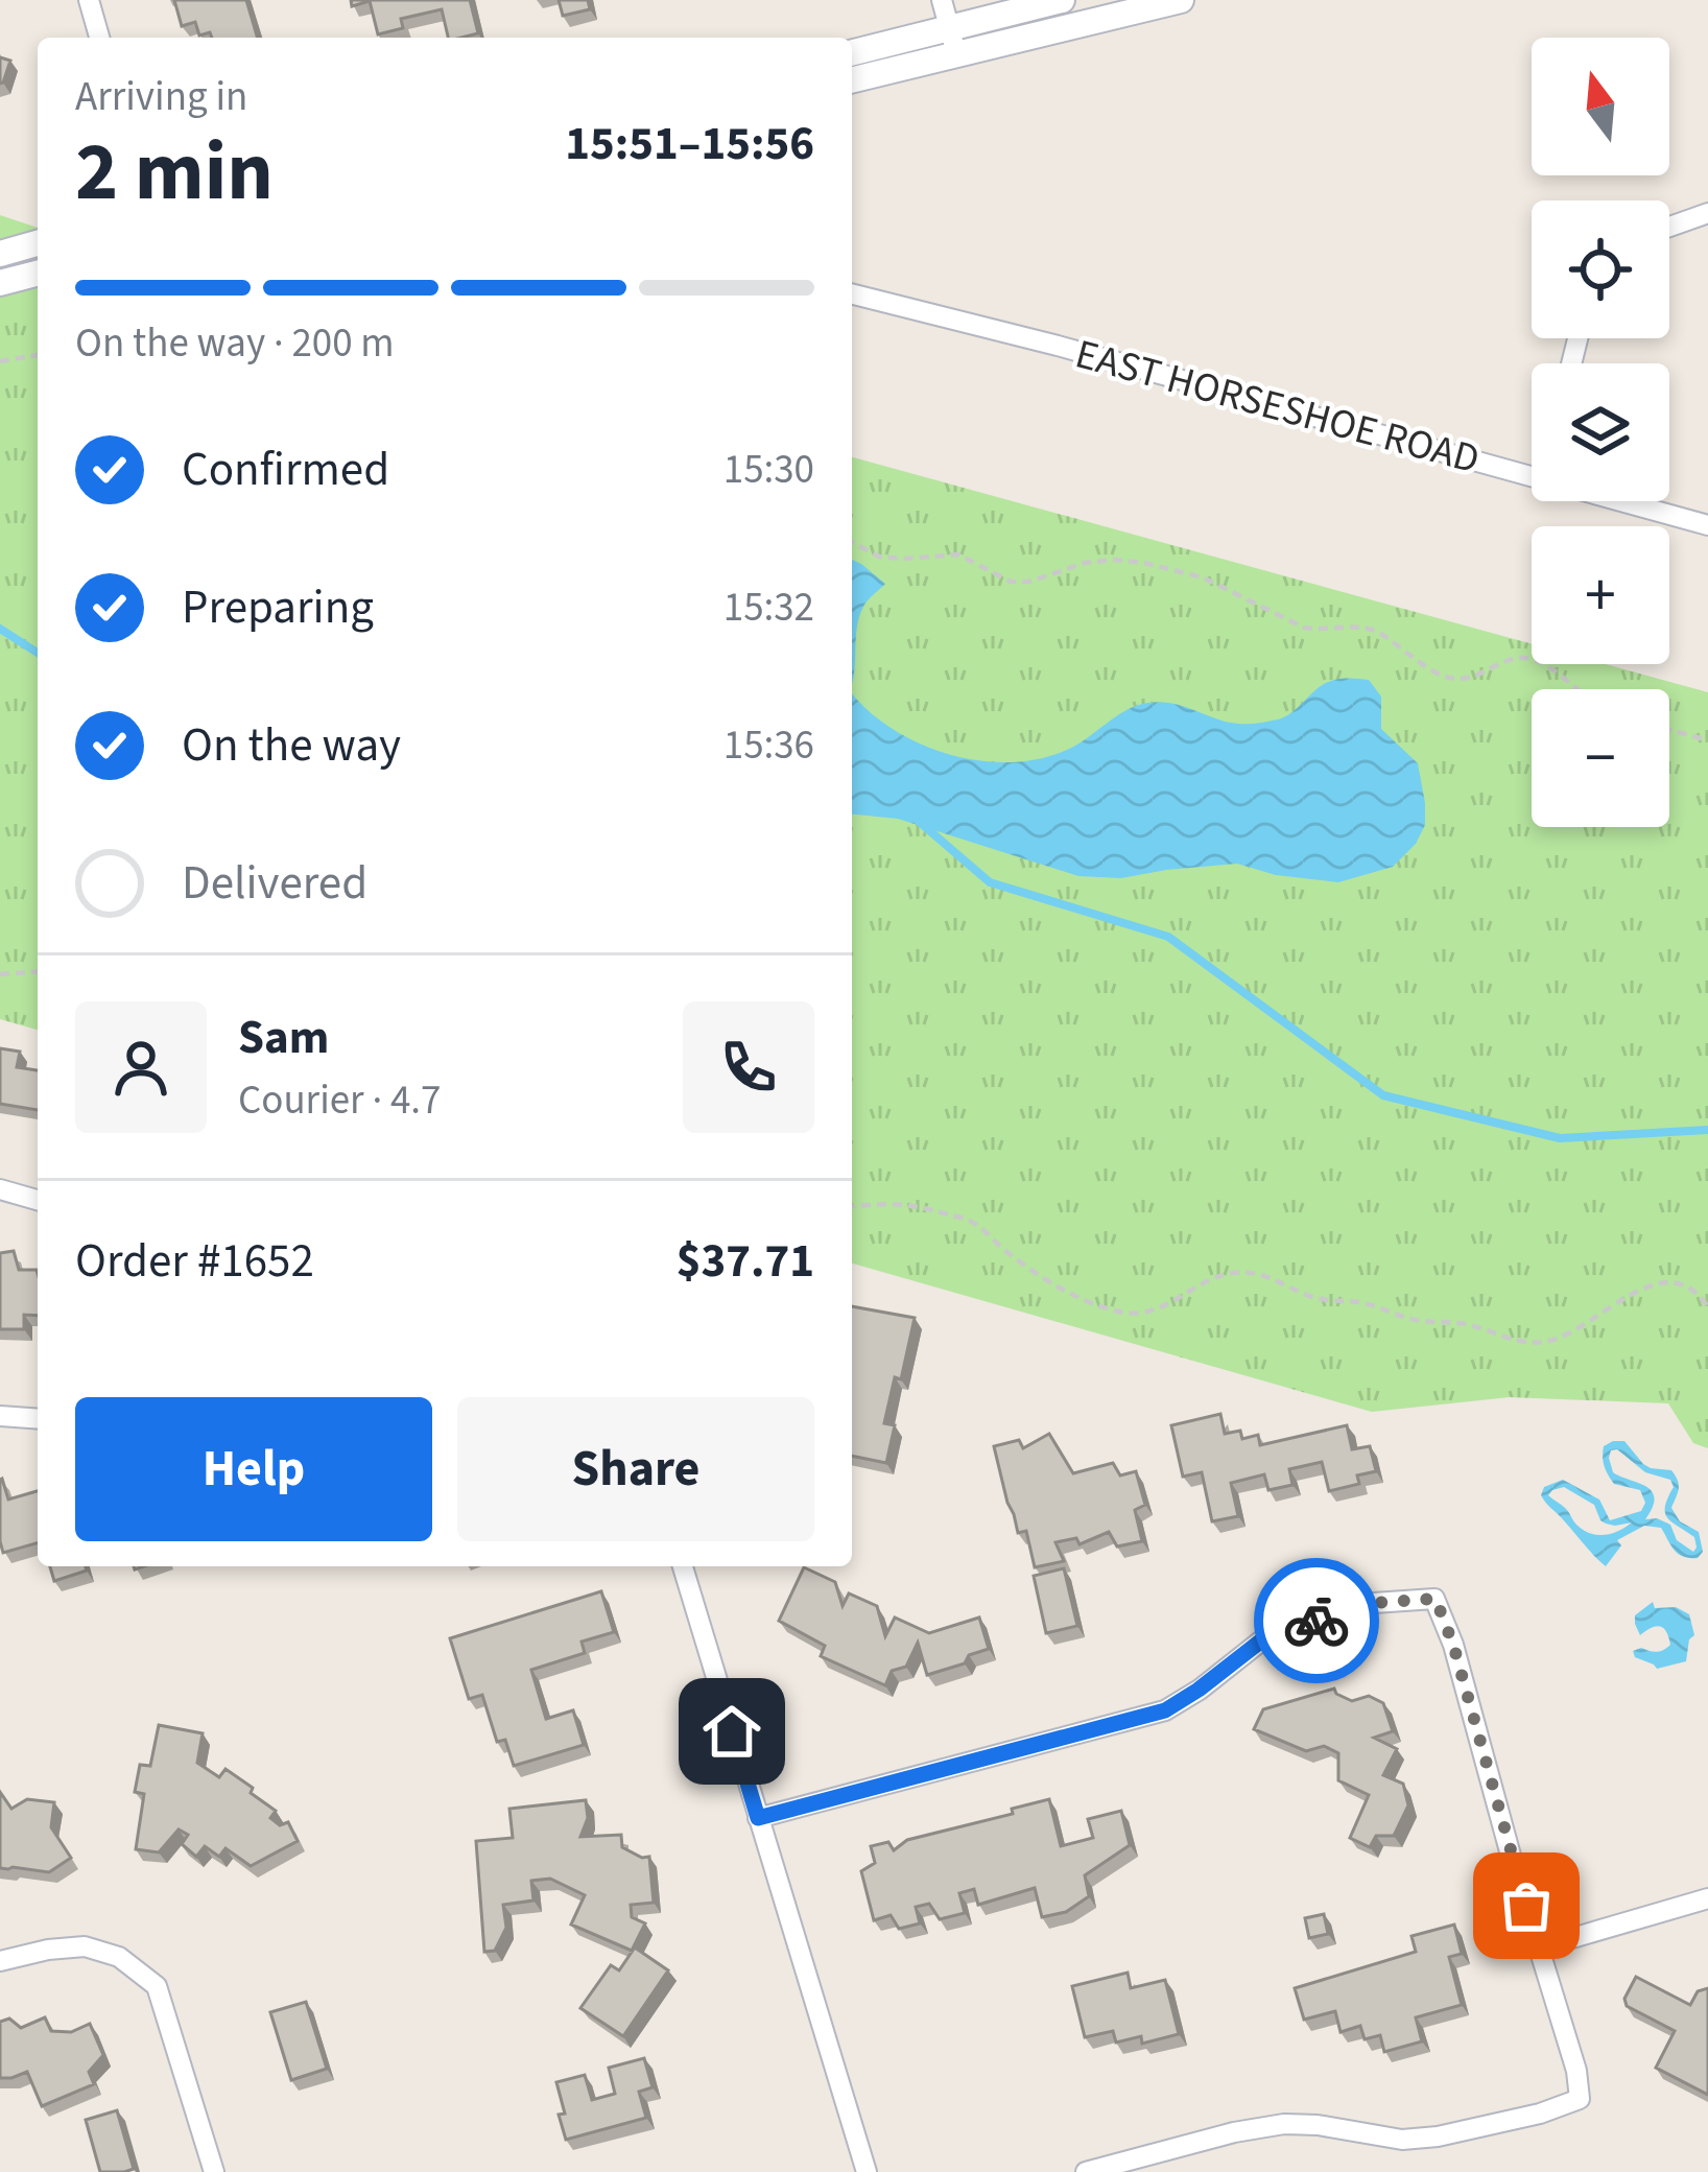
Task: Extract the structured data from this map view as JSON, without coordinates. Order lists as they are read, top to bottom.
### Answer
{
  "streets": {
    "street": ["EAST HORSESHOE ROAD"]
  },
  "north": "top",
  "page": {
    "map_buttons": ["+", "−"],
    "heading": ["2 min", "Arriving in", "15:51–15:56"],
    "panel": [
      "Sam",
      "Courier · 4.7",
      "Order #1652",
      "$37.71"
    ],
    "bar": "On the way · 200 m",
    "list": [
      ["Confirmed", "15:30"],
      ["Preparing", "15:32"],
      ["On the way", "15:36"],
      "Delivered"
    ],
    "buttons": ["Help", "Share"]
  }
}
